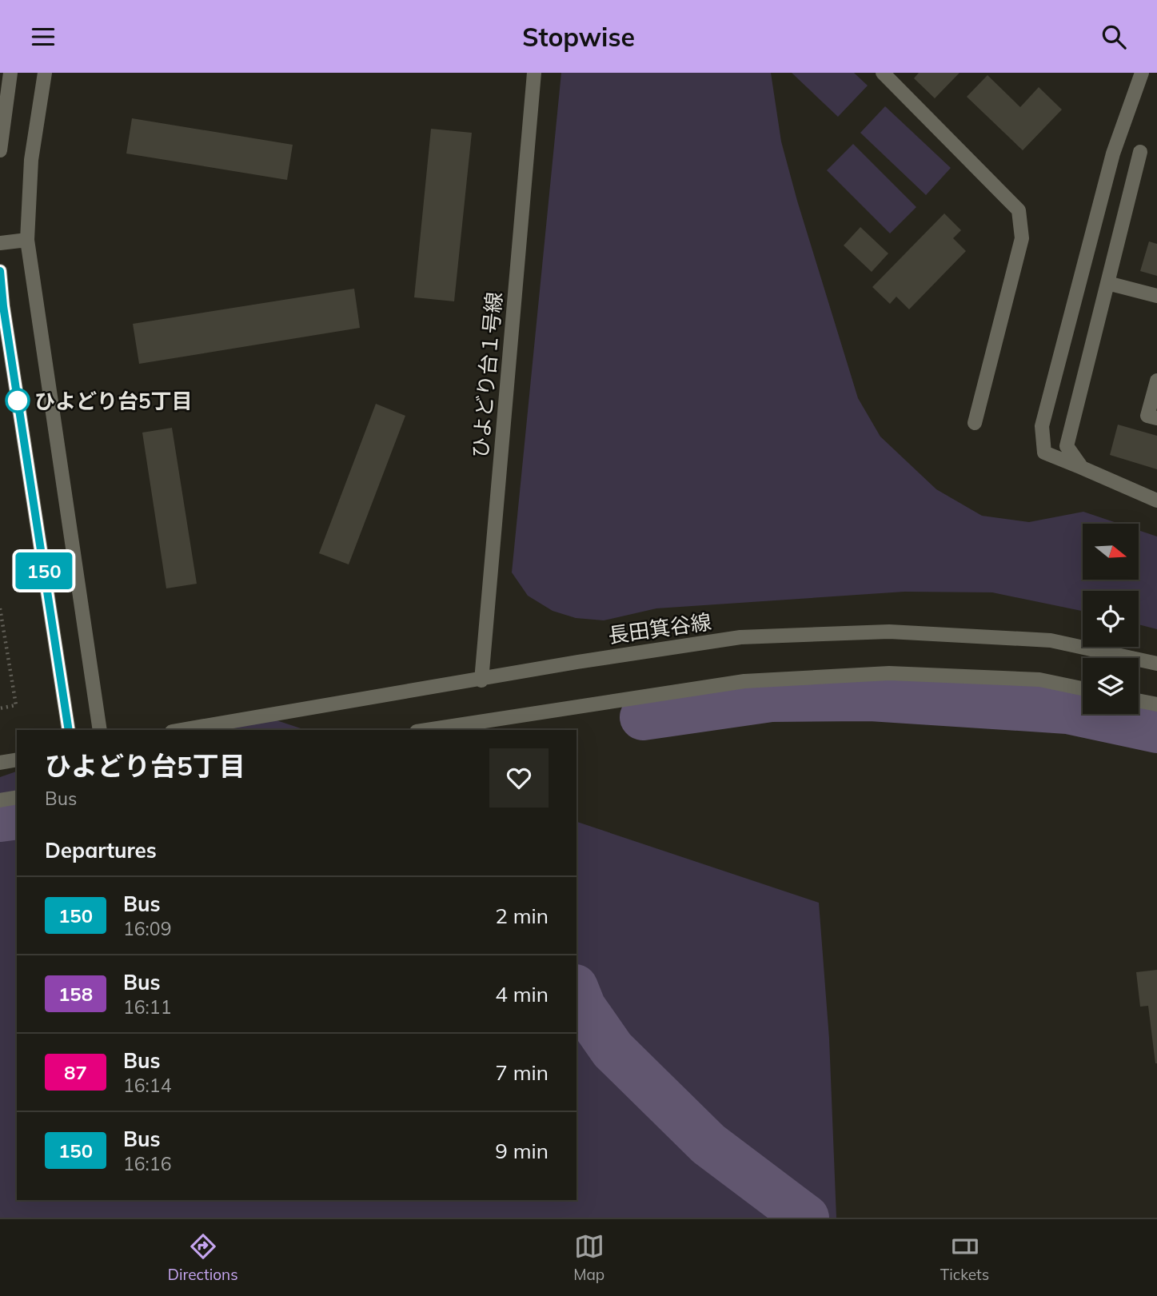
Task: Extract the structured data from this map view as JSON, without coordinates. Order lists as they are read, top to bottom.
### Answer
{
  "streets": {
    "street": ["ひよどり台１号線", "長田箕谷線"]
  },
  "crossings": [
    ["ひよどり台１号線", "長田箕谷線"]
  ],
  "places": ["ひよどり台5丁目"],
  "lines": ["bus line 150"],
  "north": "right",
  "page": {
    "header": "Stopwise",
    "on_map": "150",
    "heading": [
      ["ひよどり台5丁目", "Bus"],
      "Departures"
    ],
    "list": [
      {
        "mark": "150",
        "name": "Bus",
        "note": "16:09",
        "value": "2 min"
      },
      {
        "mark": "158",
        "name": "Bus",
        "note": "16:11",
        "value": "4 min"
      },
      {
        "mark": "87",
        "name": "Bus",
        "note": "16:14",
        "value": "7 min"
      },
      {
        "mark": "150",
        "name": "Bus",
        "note": "16:16",
        "value": "9 min"
      }
    ],
    "tabs": ["Directions", "Map", "Tickets"]
  }
}
